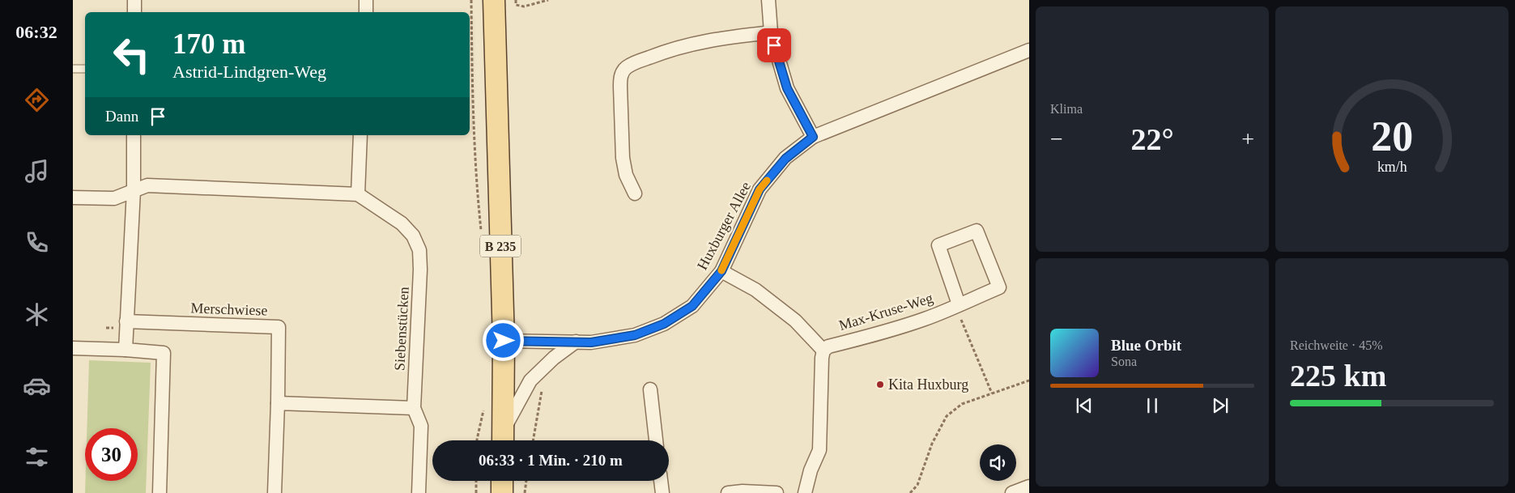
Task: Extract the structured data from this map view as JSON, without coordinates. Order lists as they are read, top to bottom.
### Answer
{
  "streets": {
    "main road": ["B 235"],
    "street": [
      "Huxburger Allee",
      "Merschwiese",
      "Max-Kruse-Weg",
      "Siebenstücken"
    ]
  },
  "crossings": [
    ["Huxburger Allee", "B 235"]
  ],
  "places": ["Kita Huxburg"],
  "page": {
    "tabs": "06:32",
    "tile": [
      "Klima",
      ["Reichweite · 45%", "225 km"]
    ],
    "turn": ["170 m", "Astrid-Lindgren-Weg"],
    "then": "Dann",
    "heat": ["−", "22°", "+"],
    "song": ["Blue Orbit", "Sona"],
    "limit": "30",
    "trip": "06:33 · 1 Min. · 210 m",
    "gauge": ["20", "km/h"]
  }
}
